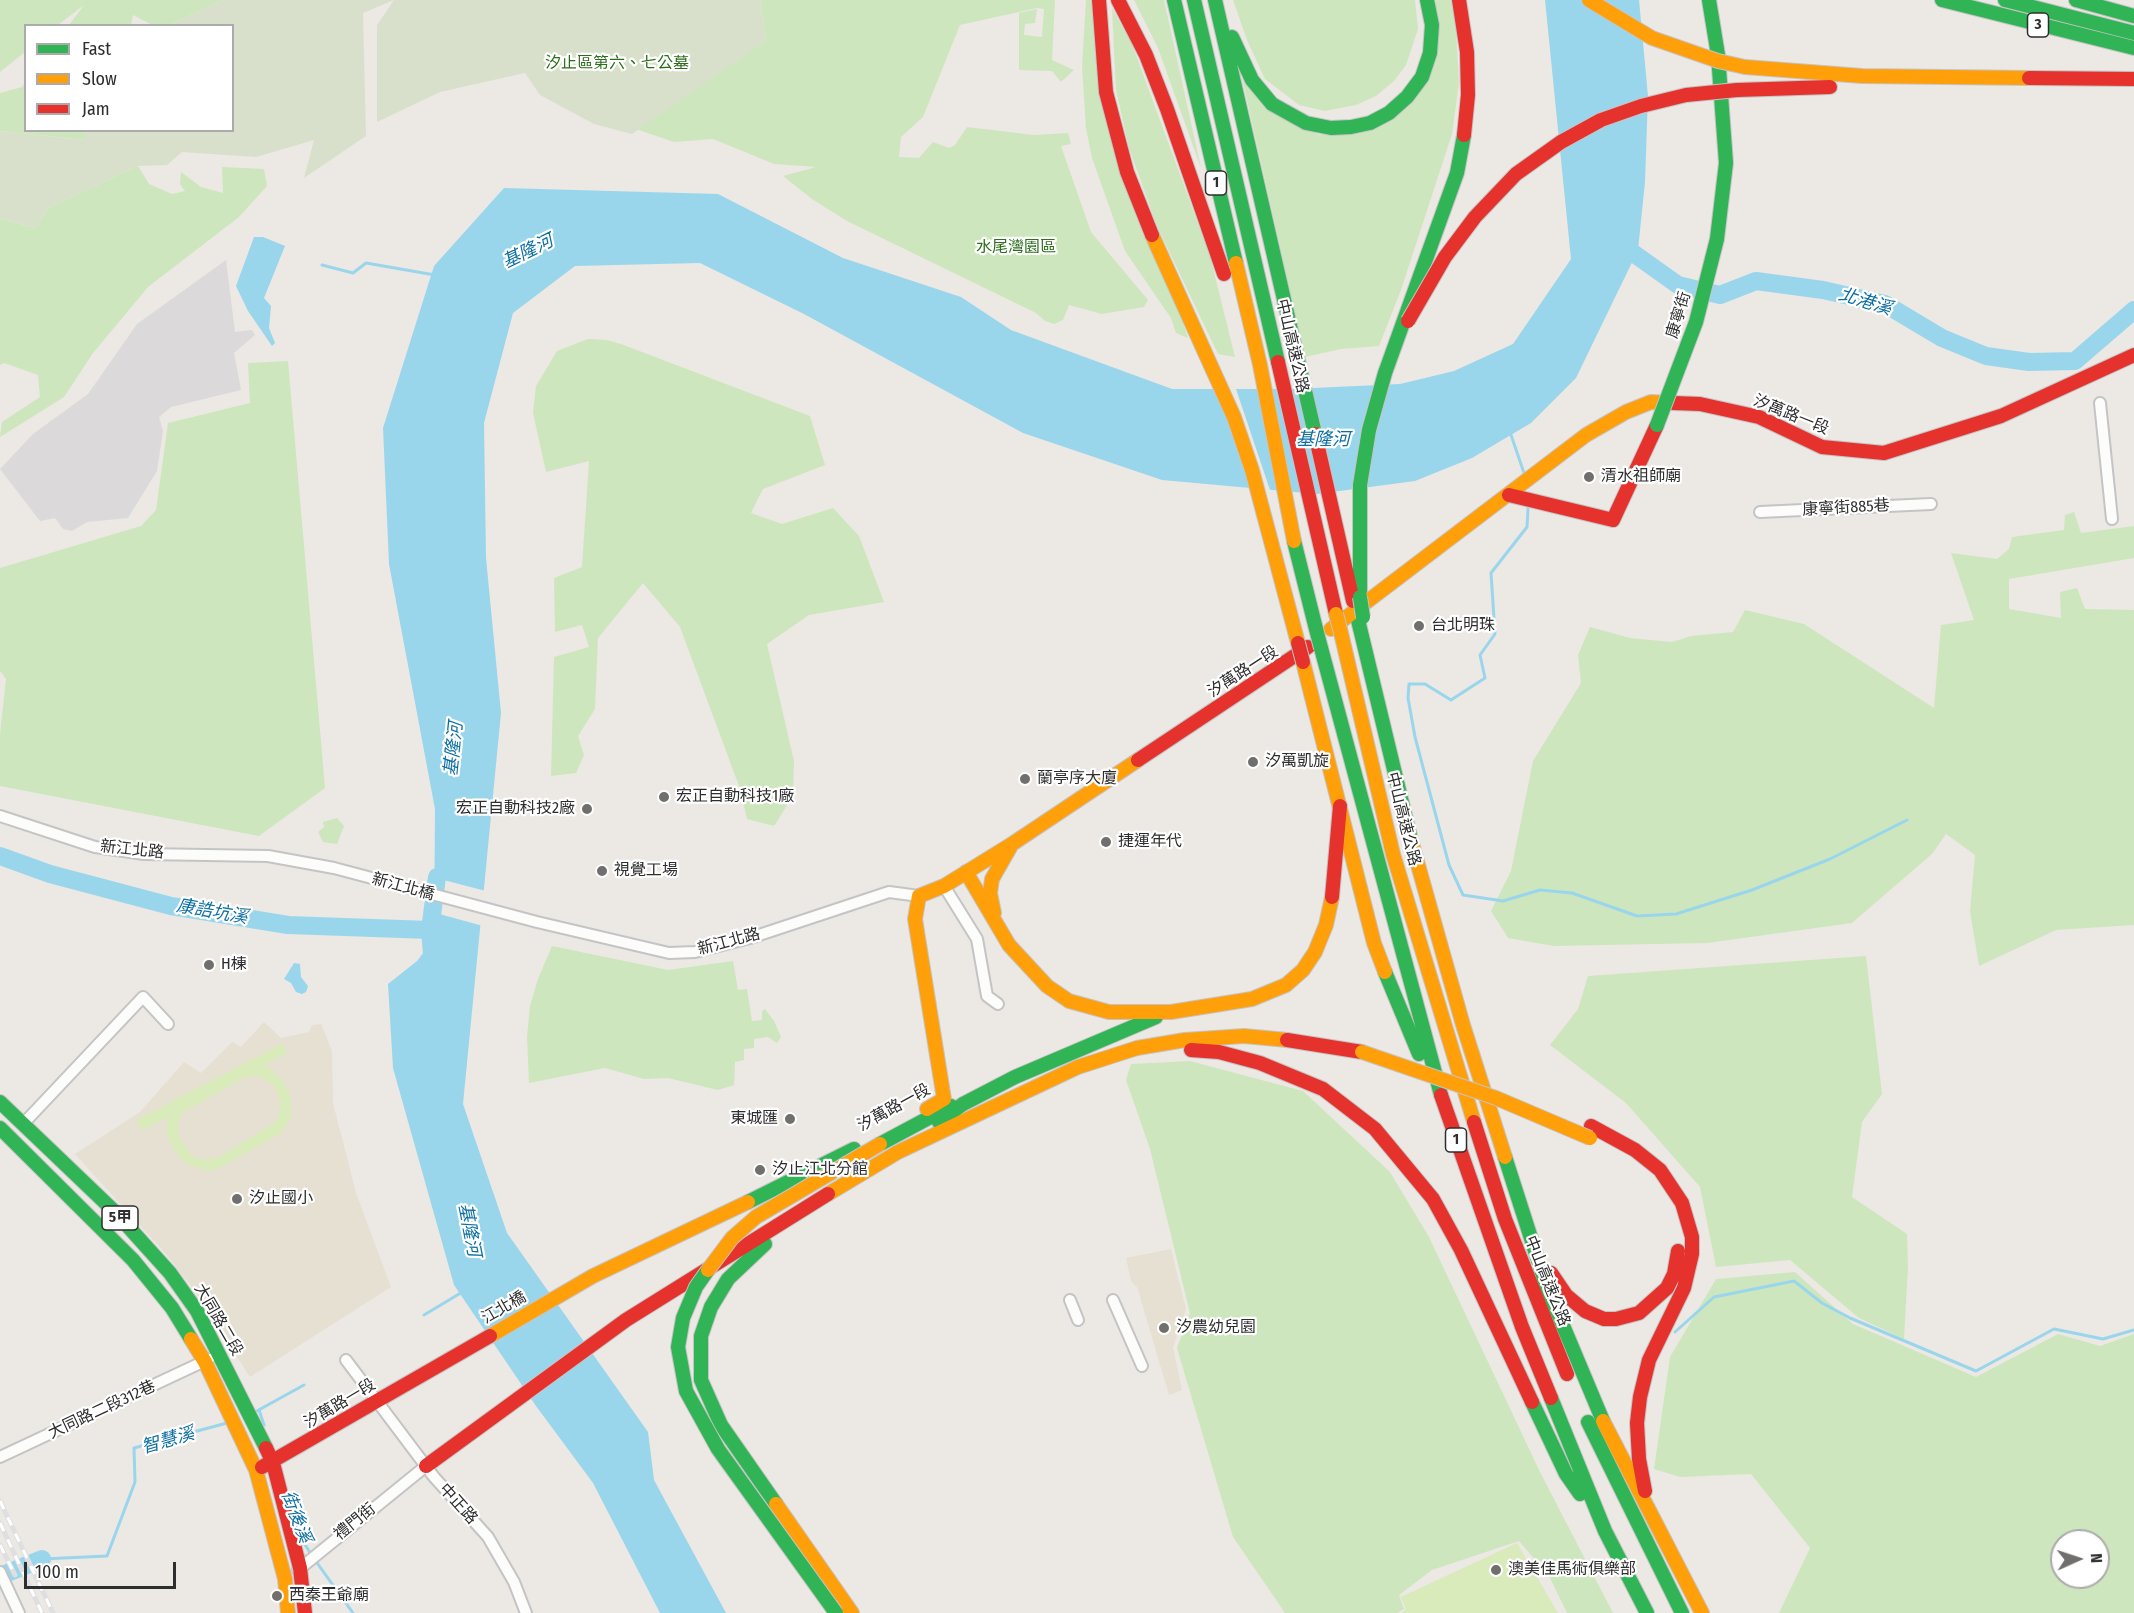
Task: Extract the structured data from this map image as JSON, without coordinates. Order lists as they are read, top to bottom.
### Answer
{
  "streets": {
    "main road": [
      "3",
      "1",
      "康寧街",
      "中山高速公路",
      "汐萬路一段",
      "5甲",
      "江北橋",
      "大同路二段"
    ],
    "street": [
      "康寧街885巷",
      "新江北路",
      "新江北橋",
      "大同路二段312巷",
      "中正路",
      "禮門街"
    ]
  },
  "crossings": [
    ["康寧街", "汐萬路一段"],
    ["汐萬路一段", "新江北路"],
    ["汐萬路一段", "江北橋"],
    ["汐萬路一段", "大同路二段"],
    ["汐萬路一段", "中正路"],
    ["新江北路", "新江北橋"],
    ["大同路二段", "大同路二段312巷"],
    ["大同路二段", "禮門街"],
    ["中正路", "禮門街"]
  ],
  "water": [
    "基隆河",
    "北港溪",
    "康誥坑溪",
    "智慧溪",
    "街後溪"
  ],
  "parks": ["汐止區第六、七公墓", "水尾灣園區"],
  "places": [
    "清水祖師廟",
    "台北明珠",
    "汐萬凱旋",
    "蘭亭序大廈",
    "宏正自動科技1廠",
    "宏正自動科技2廠",
    "捷運年代",
    "視覺工場",
    "H棟",
    "東城匯",
    "汐止江北分館",
    "汐止國小",
    "汐農幼兒園",
    "澳美佳馬術俱樂部",
    "西秦王爺廟"
  ],
  "legend": ["Fast", "Slow", "Jam"],
  "scale_bar": "100 m",
  "north": "right"
}
